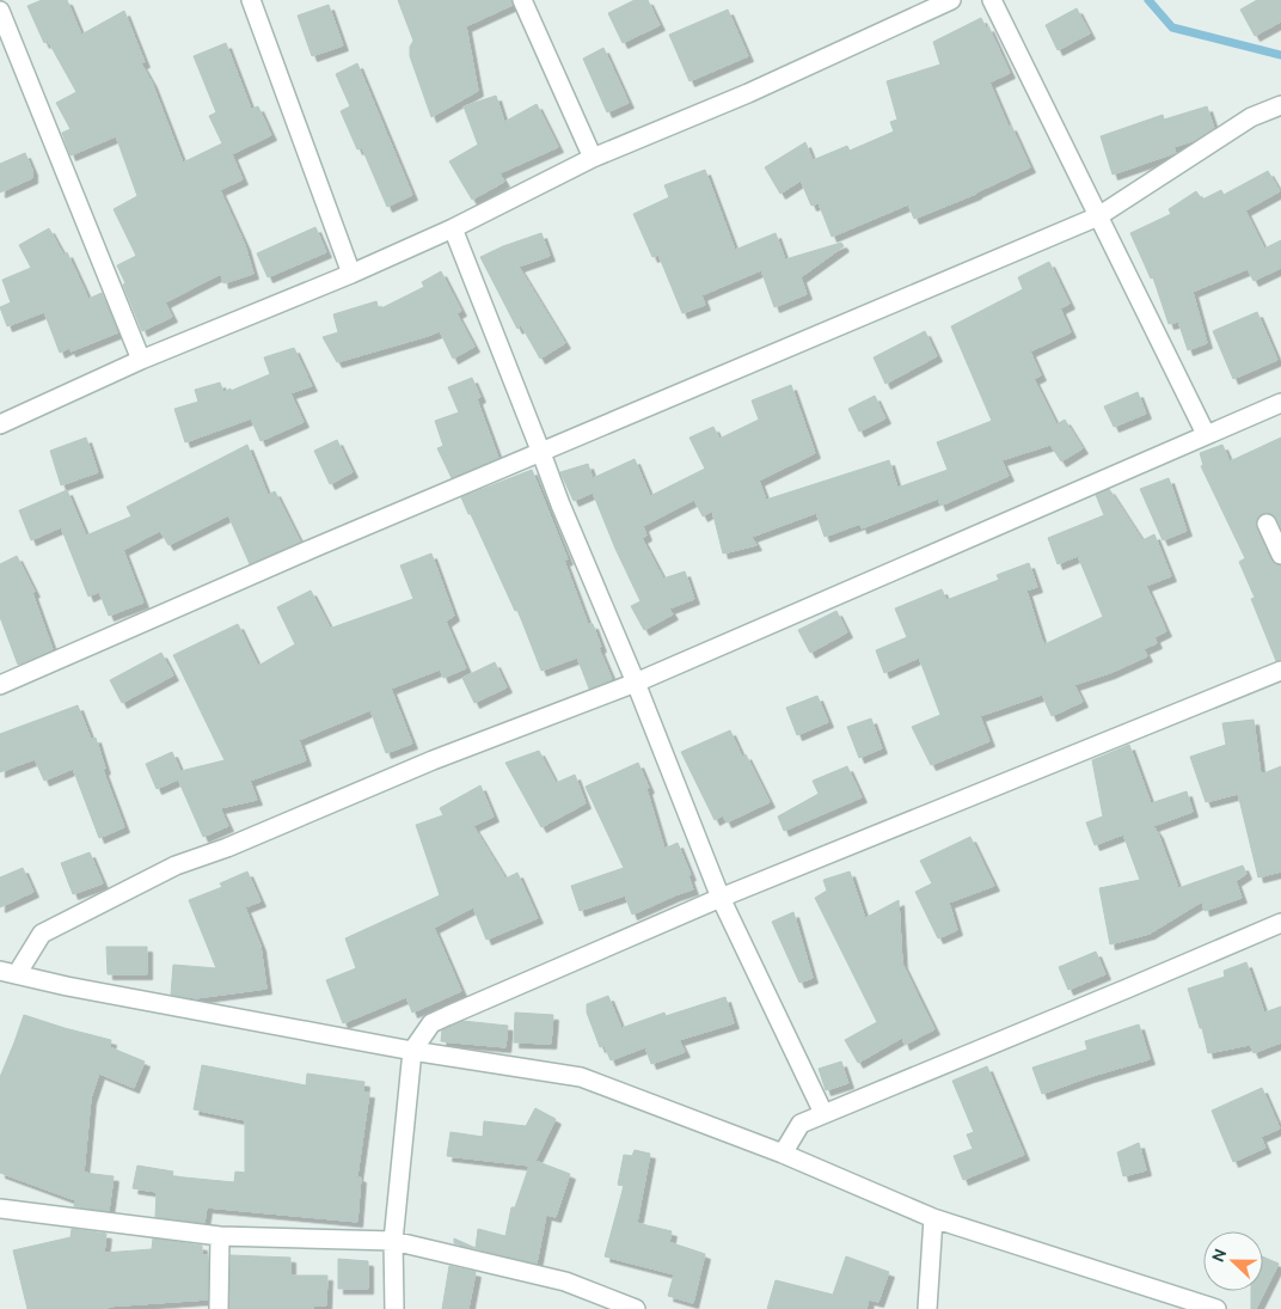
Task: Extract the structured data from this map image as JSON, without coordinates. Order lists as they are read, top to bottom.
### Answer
{
  "north": "left"
}
